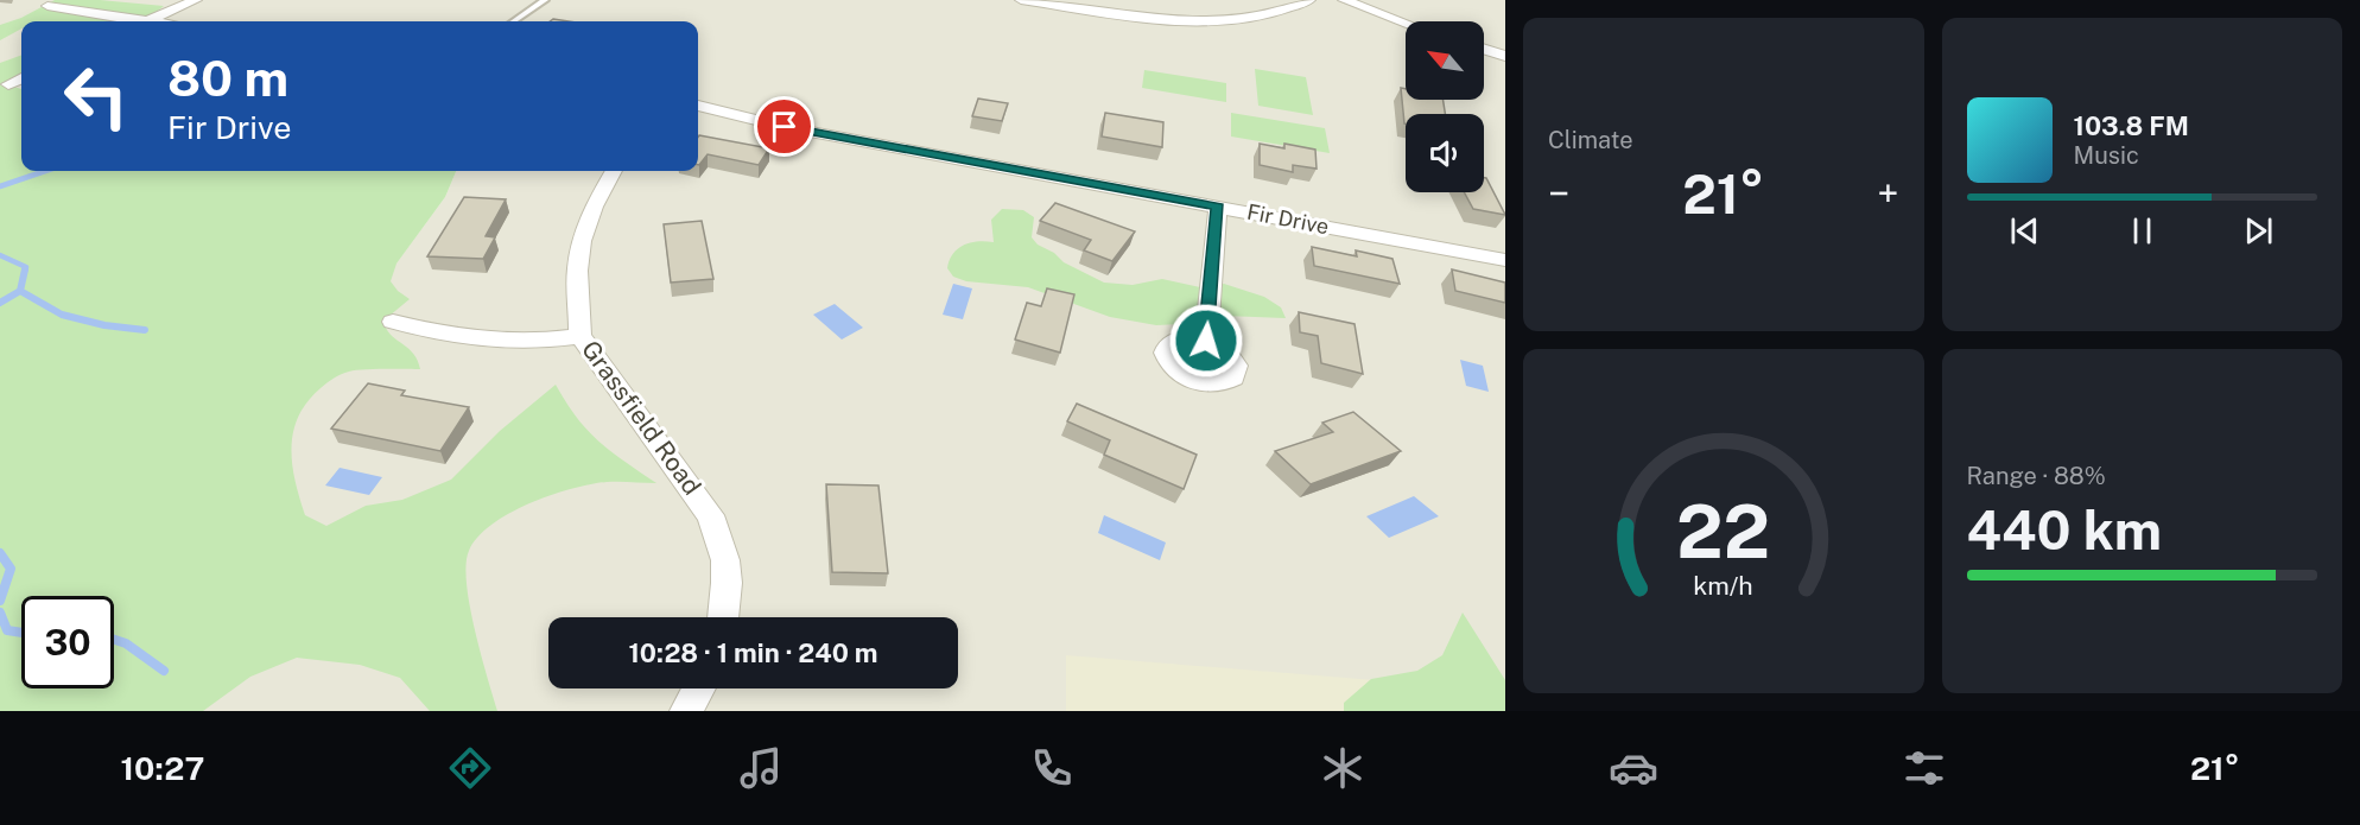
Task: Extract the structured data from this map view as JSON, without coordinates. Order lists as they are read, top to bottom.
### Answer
{
  "streets": {
    "street": ["Fir Drive", "Grassfield Road"]
  },
  "north": "top left",
  "page": {
    "tile": [
      "Climate",
      ["Range · 88%", "440 km"]
    ],
    "turn": ["80 m", "Fir Drive"],
    "song": ["103.8 FM", "Music"],
    "heat": ["−", "21°", "+"],
    "limit": "30",
    "trip": "10:28 · 1 min · 240 m",
    "tabs": ["10:27", "21°"],
    "gauge": ["22", "km/h"]
  }
}
